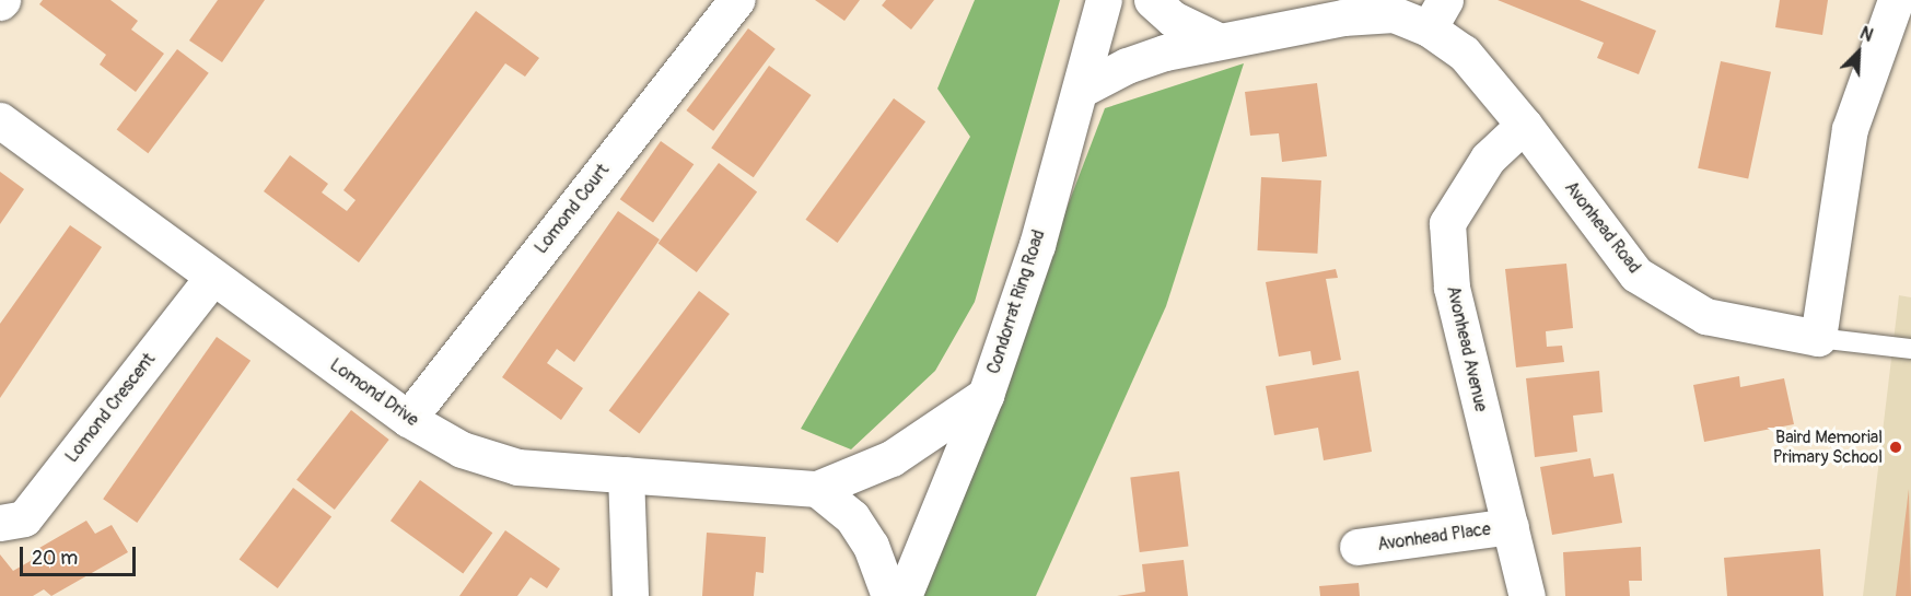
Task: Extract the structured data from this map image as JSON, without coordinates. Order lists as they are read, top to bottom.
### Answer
{
  "streets": {
    "street": [
      "Lomond Court",
      "Avonhead Road",
      "Condorrat Ring Road",
      "Avonhead Avenue",
      "Lomond Drive",
      "Lomond Crescent",
      "Avonhead Place"
    ]
  },
  "crossings": [
    ["Lomond Court", "Lomond Drive"],
    ["Avonhead Road", "Condorrat Ring Road"],
    ["Avonhead Road", "Avonhead Avenue"],
    ["Avonhead Avenue", "Avonhead Place"],
    ["Lomond Drive", "Lomond Crescent"]
  ],
  "places": ["Baird Memorial Primary School"],
  "scale_bar": "20 m",
  "north": "top right"
}
